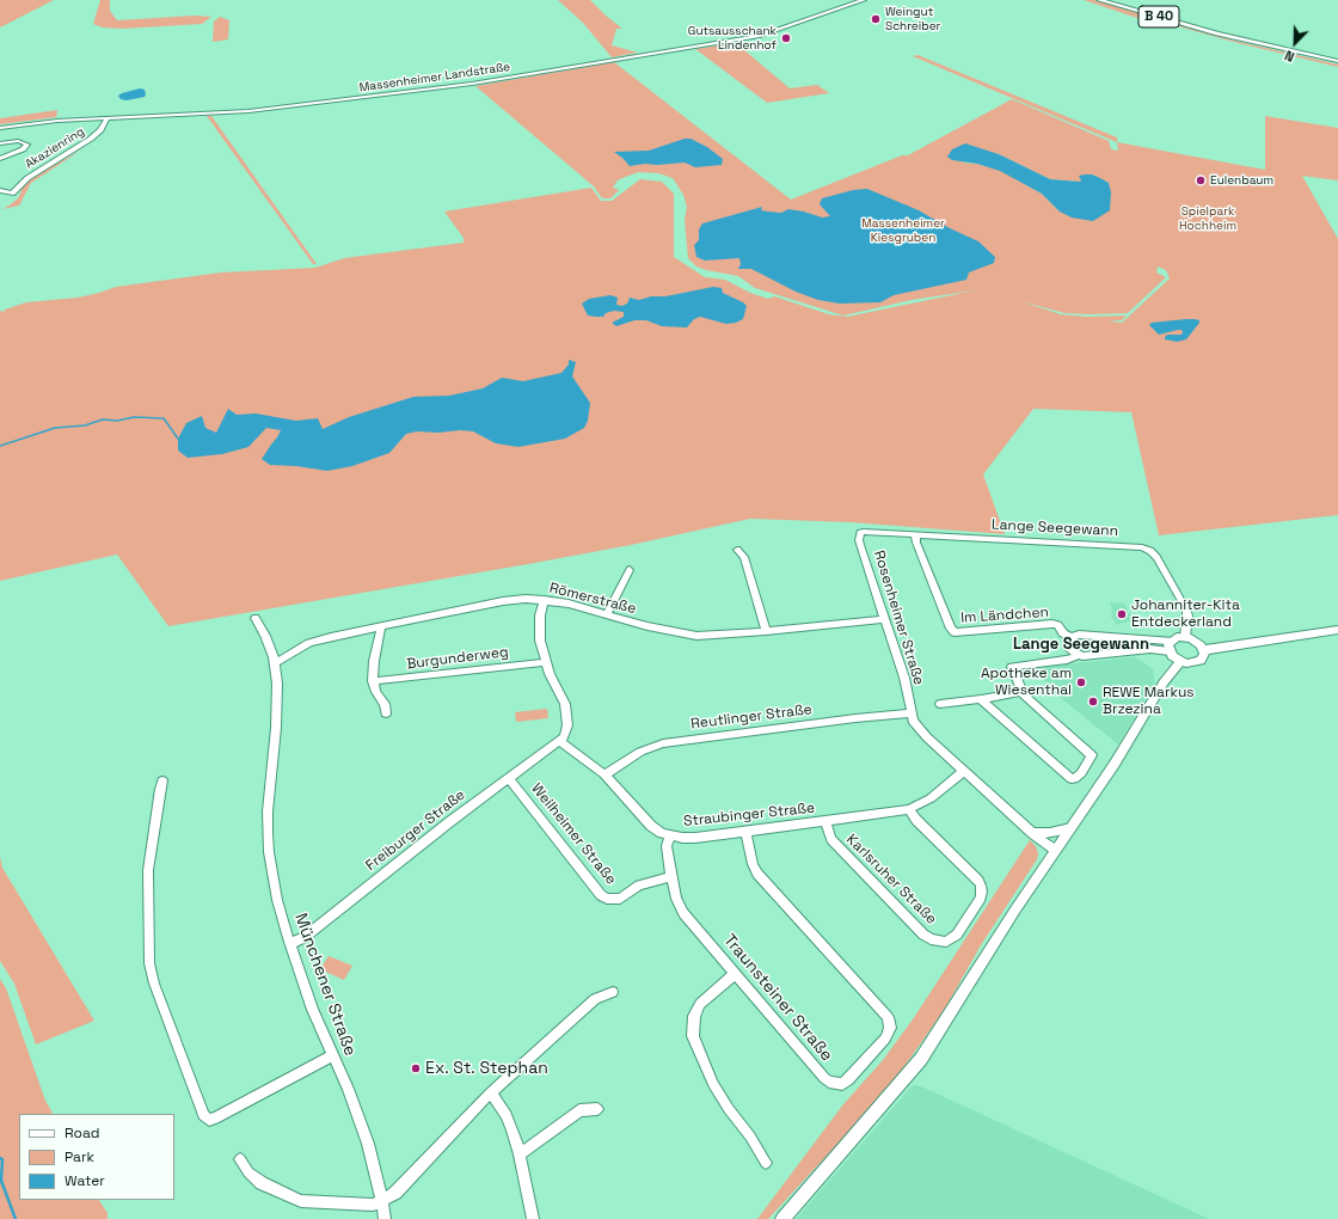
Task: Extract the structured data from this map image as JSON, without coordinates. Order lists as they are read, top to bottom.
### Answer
{
  "streets": {
    "main road": ["B 40"],
    "street": [
      "Massenheimer Landstraße",
      "Akazienring",
      "Lange Seegewann",
      "Römerstraße",
      "Im Ländchen",
      "Rosenheimer Straße",
      "Burgunderweg",
      "Reutlinger Straße",
      "Straubinger Straße",
      "Freiburger Straße",
      "Weilheimer Straße",
      "Karlsruher Straße",
      "Münchener Straße",
      "Traunsteiner Straße"
    ]
  },
  "crossings": [
    ["Massenheimer Landstraße", "Akazienring"],
    ["Lange Seegewann", "Im Ländchen"],
    ["Lange Seegewann", "Rosenheimer Straße"],
    ["Römerstraße", "Rosenheimer Straße"],
    ["Römerstraße", "Münchener Straße"],
    ["Rosenheimer Straße", "Reutlinger Straße"],
    ["Rosenheimer Straße", "Straubinger Straße"],
    ["Reutlinger Straße", "Straubinger Straße"],
    ["Straubinger Straße", "Freiburger Straße"],
    ["Straubinger Straße", "Karlsruher Straße"],
    ["Straubinger Straße", "Traunsteiner Straße"],
    ["Freiburger Straße", "Weilheimer Straße"],
    ["Freiburger Straße", "Münchener Straße"],
    ["Weilheimer Straße", "Traunsteiner Straße"]
  ],
  "districts": ["Lange Seegewann"],
  "parks": ["Spielpark Hochheim", "Massenheimer Kiesgruben"],
  "places": [
    "Weingut Schreiber",
    "Gutsausschank Lindenhof",
    "Eulenbaum",
    "Johanniter-Kita Entdeckerland",
    "Apotheke am Wiesenthal",
    "REWE Markus Brzezina",
    "Ex. St. Stephan"
  ],
  "legend": ["Road", "Park", "Water"],
  "north": "bottom left"
}
